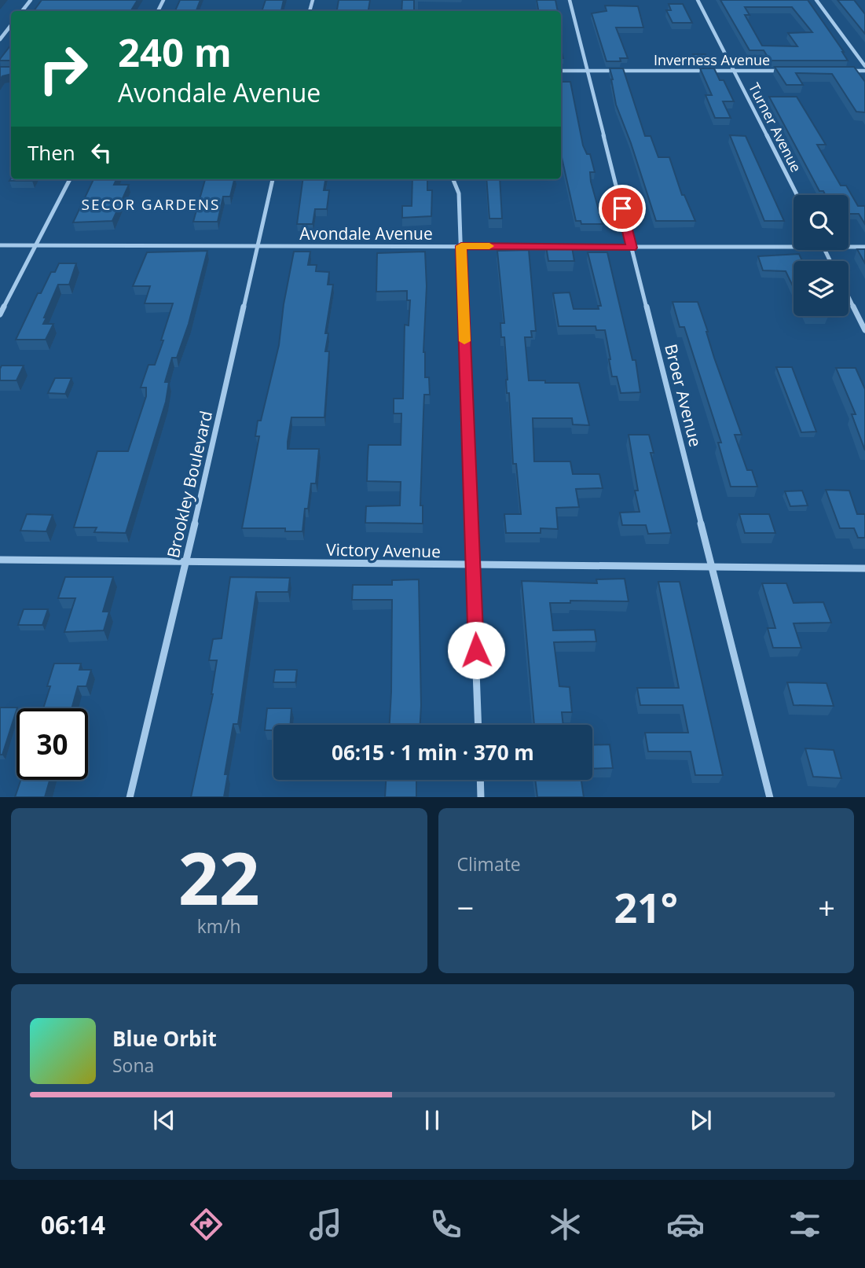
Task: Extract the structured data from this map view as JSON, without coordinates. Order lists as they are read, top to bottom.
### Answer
{
  "streets": {
    "street": [
      "Inverness Avenue",
      "Turner Avenue",
      "Avondale Avenue",
      "Broer Avenue",
      "Brookley Boulevard",
      "Victory Avenue"
    ]
  },
  "crossings": [
    ["Inverness Avenue", "Turner Avenue"],
    ["Inverness Avenue", "Broer Avenue"],
    ["Avondale Avenue", "Broer Avenue"],
    ["Avondale Avenue", "Brookley Boulevard"],
    ["Broer Avenue", "Victory Avenue"],
    ["Brookley Boulevard", "Victory Avenue"]
  ],
  "districts": ["SECOR GARDENS"],
  "page": {
    "turn": ["240 m", "Avondale Avenue"],
    "then": "Then",
    "limit": "30",
    "trip": "06:15 · 1 min · 370 m",
    "tile": [
      ["22", "km/h"],
      "Climate"
    ],
    "heat": ["−", "21°", "+"],
    "song": ["Blue Orbit", "Sona"],
    "tabs": "06:14"
  }
}
